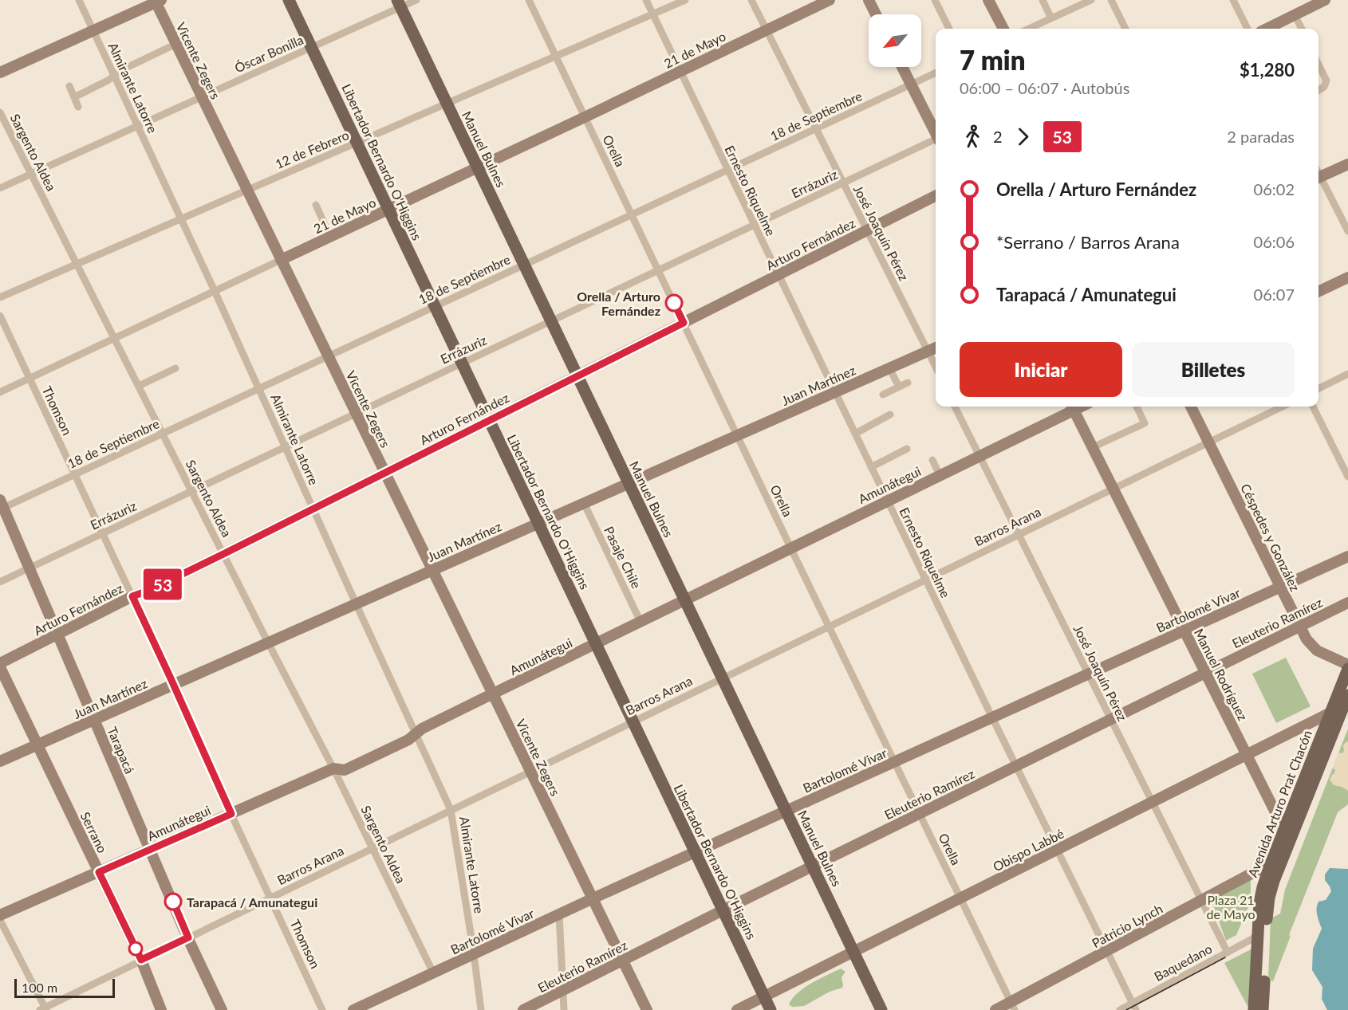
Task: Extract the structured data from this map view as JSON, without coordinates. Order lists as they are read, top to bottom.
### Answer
{
  "streets": {
    "main road": ["Manuel Bulnes", "Libertador Bernardo O'Higgins", "Avenida Arturo Prat Chacón"],
    "street": [
      "21 de Mayo",
      "Óscar Bonilla",
      "Vicente Zegers",
      "Almirante Latorre",
      "18 de Septiembre",
      "12 de Febrero",
      "Orella",
      "Sargento Aldea",
      "Errázuriz",
      "Ernesto Riquelme",
      "José Joaquín Pérez",
      "Arturo Fernández",
      "Juan Martínez",
      "Thomson",
      "Amunátegui",
      "Barros Arana",
      "Céspedes y González",
      "Pasaje Chile",
      "Bartolomé Vivar",
      "Eleuterio Ramírez",
      "Manuel Rodríguez",
      "Tarapacá",
      "Serrano",
      "Obispo Labbé",
      "Patricio Lynch",
      "Baquedano"
    ]
  },
  "crossings": [
    ["21 de Mayo", "Vicente Zegers"],
    ["21 de Mayo", "Almirante Latorre"],
    ["21 de Mayo", "Manuel Bulnes"],
    ["21 de Mayo", "Orella"],
    ["21 de Mayo", "Sargento Aldea"],
    ["21 de Mayo", "Libertador Bernardo O'Higgins"],
    ["21 de Mayo", "Ernesto Riquelme"],
    ["21 de Mayo", "José Joaquín Pérez"],
    ["21 de Mayo", "Thomson"],
    ["Óscar Bonilla", "Vicente Zegers"],
    ["Óscar Bonilla", "Almirante Latorre"],
    ["Óscar Bonilla", "Manuel Bulnes"],
    ["Óscar Bonilla", "Sargento Aldea"],
    ["Óscar Bonilla", "Libertador Bernardo O'Higgins"],
    ["Vicente Zegers", "18 de Septiembre"],
    ["Vicente Zegers", "12 de Febrero"],
    ["Vicente Zegers", "Errázuriz"],
    ["Vicente Zegers", "Arturo Fernández"],
    ["Vicente Zegers", "Juan Martínez"],
    ["Vicente Zegers", "Amunátegui"],
    ["Vicente Zegers", "Barros Arana"],
    ["Vicente Zegers", "Bartolomé Vivar"],
    ["Vicente Zegers", "Eleuterio Ramírez"],
    ["Almirante Latorre", "18 de Septiembre"],
    ["Almirante Latorre", "12 de Febrero"],
    ["Almirante Latorre", "Errázuriz"],
    ["Almirante Latorre", "Arturo Fernández"],
    ["Almirante Latorre", "Juan Martínez"],
    ["Almirante Latorre", "Amunátegui"],
    ["Almirante Latorre", "Barros Arana"],
    ["Almirante Latorre", "Bartolomé Vivar"],
    ["18 de Septiembre", "Manuel Bulnes"],
    ["18 de Septiembre", "Orella"],
    ["18 de Septiembre", "Sargento Aldea"],
    ["18 de Septiembre", "Libertador Bernardo O'Higgins"],
    ["18 de Septiembre", "Ernesto Riquelme"],
    ["18 de Septiembre", "José Joaquín Pérez"],
    ["18 de Septiembre", "Thomson"],
    ["18 de Septiembre", "Tarapacá"],
    ["12 de Febrero", "Manuel Bulnes"],
    ["12 de Febrero", "Orella"],
    ["12 de Febrero", "Sargento Aldea"],
    ["12 de Febrero", "Libertador Bernardo O'Higgins"],
    ["12 de Febrero", "Ernesto Riquelme"],
    ["Manuel Bulnes", "Errázuriz"],
    ["Manuel Bulnes", "Arturo Fernández"],
    ["Manuel Bulnes", "Juan Martínez"],
    ["Manuel Bulnes", "Amunátegui"],
    ["Manuel Bulnes", "Barros Arana"],
    ["Manuel Bulnes", "Bartolomé Vivar"],
    ["Manuel Bulnes", "Eleuterio Ramírez"],
    ["Manuel Bulnes", "Obispo Labbé"],
    ["Orella", "Errázuriz"],
    ["Orella", "Arturo Fernández"],
    ["Orella", "Juan Martínez"],
    ["Orella", "Amunátegui"],
    ["Orella", "Barros Arana"],
    ["Orella", "Bartolomé Vivar"],
    ["Orella", "Eleuterio Ramírez"],
    ["Orella", "Obispo Labbé"],
    ["Orella", "Patricio Lynch"],
    ["Sargento Aldea", "Errázuriz"],
    ["Sargento Aldea", "Arturo Fernández"],
    ["Sargento Aldea", "Juan Martínez"],
    ["Sargento Aldea", "Amunátegui"],
    ["Sargento Aldea", "Barros Arana"],
    ["Sargento Aldea", "Bartolomé Vivar"],
    ["Libertador Bernardo O'Higgins", "Errázuriz"],
    ["Libertador Bernardo O'Higgins", "Arturo Fernández"],
    ["Libertador Bernardo O'Higgins", "Juan Martínez"],
    ["Libertador Bernardo O'Higgins", "Amunátegui"],
    ["Libertador Bernardo O'Higgins", "Barros Arana"],
    ["Libertador Bernardo O'Higgins", "Bartolomé Vivar"],
    ["Libertador Bernardo O'Higgins", "Eleuterio Ramírez"],
    ["Libertador Bernardo O'Higgins", "Obispo Labbé"],
    ["Errázuriz", "Ernesto Riquelme"],
    ["Errázuriz", "José Joaquín Pérez"],
    ["Errázuriz", "Thomson"],
    ["Errázuriz", "Tarapacá"],
    ["Ernesto Riquelme", "Arturo Fernández"],
    ["Ernesto Riquelme", "Juan Martínez"],
    ["Ernesto Riquelme", "Amunátegui"],
    ["Ernesto Riquelme", "Barros Arana"],
    ["Ernesto Riquelme", "Bartolomé Vivar"],
    ["Ernesto Riquelme", "Eleuterio Ramírez"],
    ["Ernesto Riquelme", "Obispo Labbé"],
    ["Ernesto Riquelme", "Patricio Lynch"],
    ["Ernesto Riquelme", "Baquedano"],
    ["José Joaquín Pérez", "Arturo Fernández"],
    ["José Joaquín Pérez", "Juan Martínez"],
    ["José Joaquín Pérez", "Amunátegui"],
    ["José Joaquín Pérez", "Barros Arana"],
    ["José Joaquín Pérez", "Bartolomé Vivar"],
    ["José Joaquín Pérez", "Eleuterio Ramírez"],
    ["José Joaquín Pérez", "Obispo Labbé"],
    ["José Joaquín Pérez", "Patricio Lynch"],
    ["José Joaquín Pérez", "Baquedano"],
    ["Arturo Fernández", "Thomson"],
    ["Arturo Fernández", "Tarapacá"],
    ["Juan Martínez", "Thomson"],
    ["Juan Martínez", "Pasaje Chile"],
    ["Juan Martínez", "Tarapacá"],
    ["Juan Martínez", "Serrano"],
    ["Thomson", "Amunátegui"],
    ["Thomson", "Barros Arana"],
    ["Amunátegui", "Pasaje Chile"],
    ["Amunátegui", "Manuel Rodríguez"],
    ["Amunátegui", "Tarapacá"],
    ["Amunátegui", "Serrano"],
    ["Barros Arana", "Céspedes y González"],
    ["Barros Arana", "Manuel Rodríguez"],
    ["Barros Arana", "Tarapacá"],
    ["Barros Arana", "Serrano"],
    ["Céspedes y González", "Bartolomé Vivar"],
    ["Céspedes y González", "Eleuterio Ramírez"],
    ["Céspedes y González", "Avenida Arturo Prat Chacón"],
    ["Bartolomé Vivar", "Manuel Rodríguez"],
    ["Eleuterio Ramírez", "Manuel Rodríguez"],
    ["Manuel Rodríguez", "Avenida Arturo Prat Chacón"],
    ["Manuel Rodríguez", "Obispo Labbé"],
    ["Avenida Arturo Prat Chacón", "Obispo Labbé"],
    ["Avenida Arturo Prat Chacón", "Patricio Lynch"],
    ["Avenida Arturo Prat Chacón", "Baquedano"]
  ],
  "parks": ["Plaza 21 de Mayo"],
  "places": ["Orella / Arturo Fernández", "Tarapacá / Amunategui"],
  "lines": ["bus line 53"],
  "scale_bar": "100 m",
  "north": "bottom left",
  "page": {
    "on_map": "53",
    "heading": ["7 min", "06:00 – 06:07 · Autobús", "$1,280"],
    "legs": ["2", "53", "2 paradas"],
    "list": [
      {
        "name": "Orella / Arturo Fernández",
        "value": "06:02"
      },
      {
        "name": "*Serrano / Barros Arana",
        "value": "06:06"
      },
      {
        "name": "Tarapacá / Amunategui",
        "value": "06:07"
      }
    ],
    "buttons": ["Iniciar", "Billetes"],
    "scale": "100 m"
  }
}
